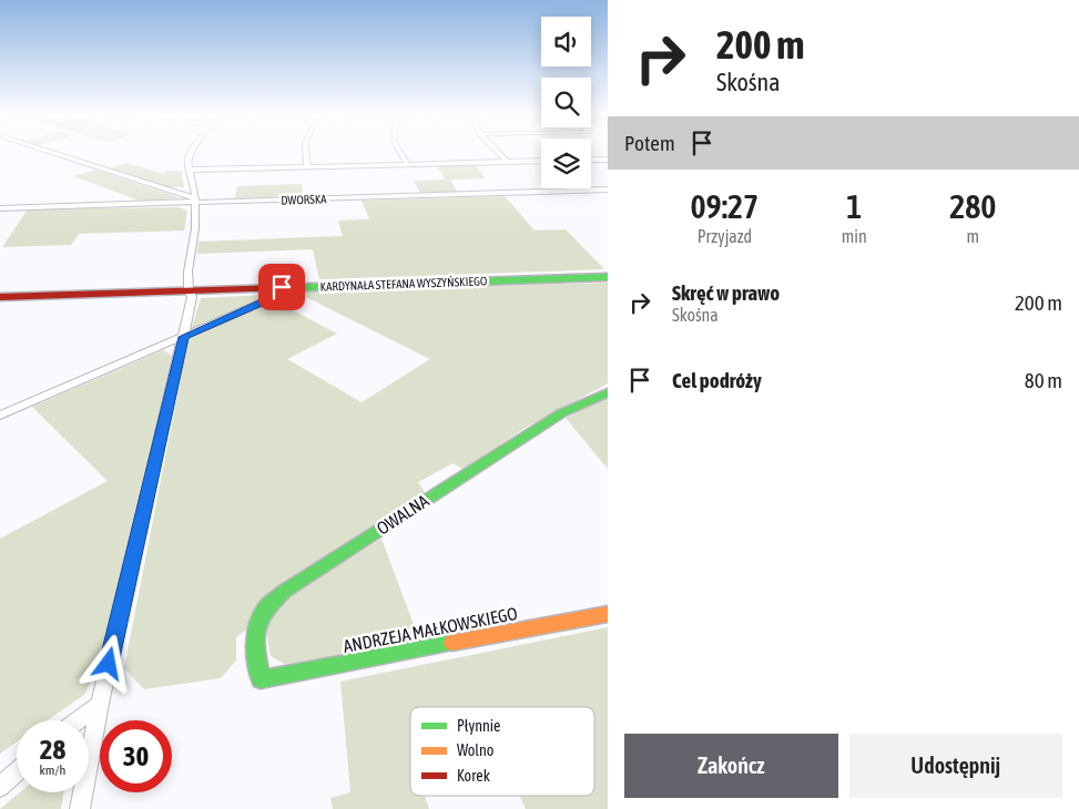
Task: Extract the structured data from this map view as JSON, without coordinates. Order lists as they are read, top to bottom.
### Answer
{
  "streets": {
    "main road": ["KARDYNAŁA STEFANA WYSZYŃSKIEGO", "OWALNA", "ANDRZEJA MAŁKOWSKIEGO"],
    "street": ["DWORSKA"]
  },
  "crossings": [
    ["OWALNA", "ANDRZEJA MAŁKOWSKIEGO"]
  ],
  "legend": ["Płynnie", "Wolno", "Korek"],
  "page": {
    "turn": ["200 m", "Skośna"],
    "then": "Potem",
    "eta": [
      "09:27",
      "Przyjazd",
      "1",
      "min",
      "280",
      "m"
    ],
    "list": [
      {
        "name": "Skręć w prawo",
        "note": "Skośna",
        "value": "200 m"
      },
      {
        "name": "Cel podróży",
        "value": "80 m"
      }
    ],
    "speed": "28 km/h",
    "limit": "30",
    "buttons": ["Zakończ", "Udostępnij"]
  }
}
